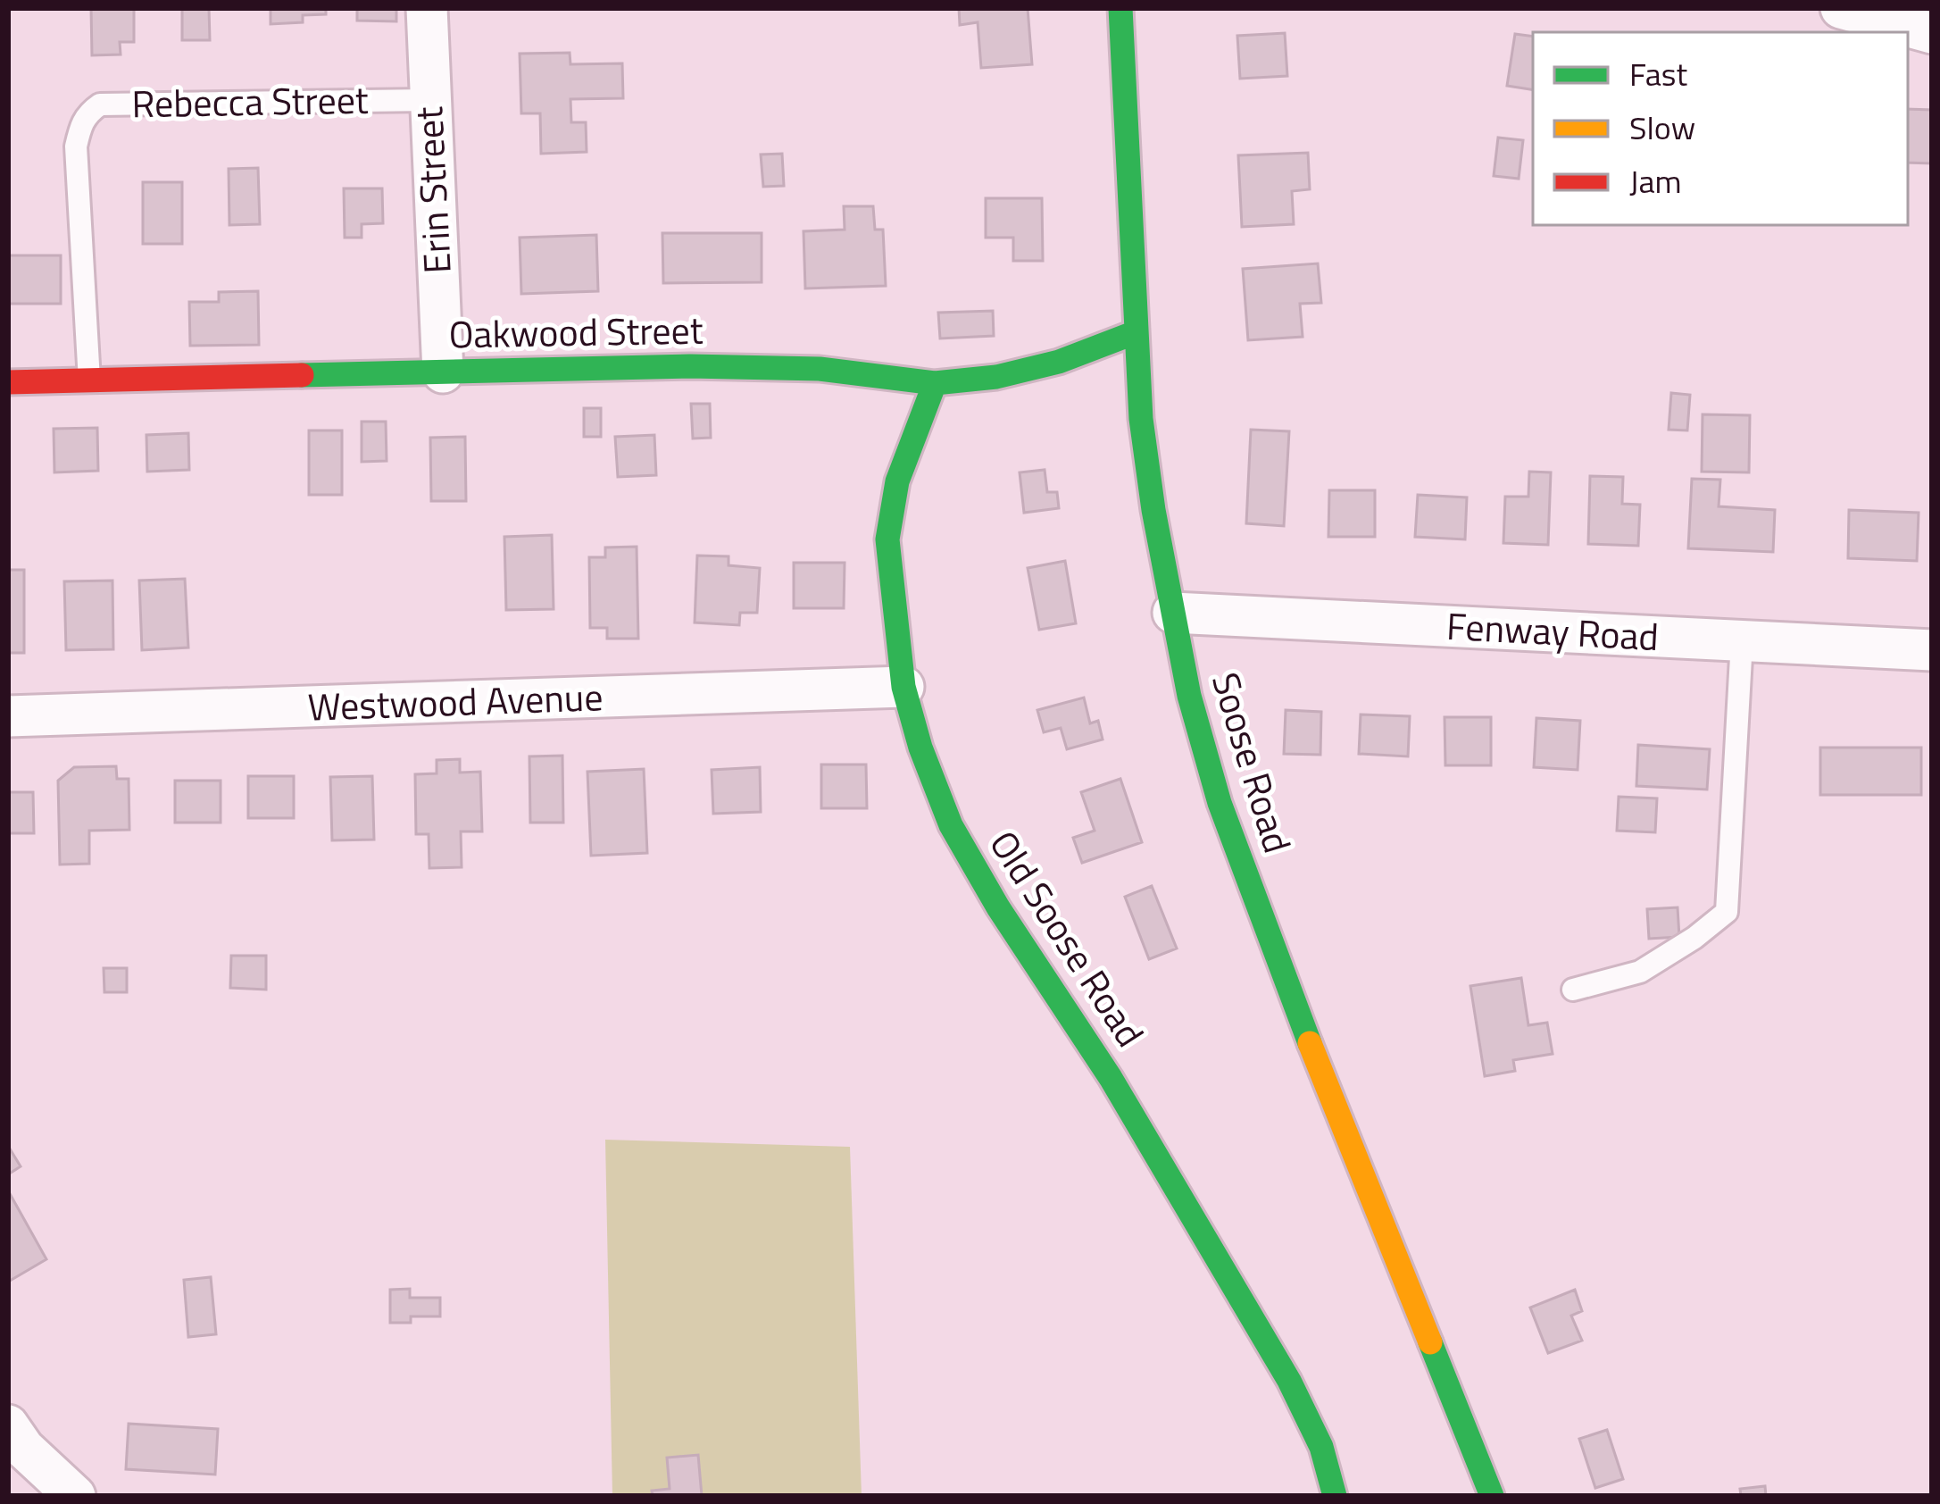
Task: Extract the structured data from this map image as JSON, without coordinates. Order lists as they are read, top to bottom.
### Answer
{
  "streets": {
    "street": [
      "Erin Street",
      "Oakwood Street",
      "Fenway Road",
      "Westwood Avenue",
      "Soose Road",
      "Old Soose Road"
    ],
    "lane": ["Rebecca Street"]
  },
  "crossings": [
    ["Rebecca Street", "Erin Street"],
    ["Rebecca Street", "Oakwood Street"],
    ["Erin Street", "Oakwood Street"],
    ["Oakwood Street", "Soose Road"],
    ["Oakwood Street", "Old Soose Road"],
    ["Fenway Road", "Soose Road"],
    ["Westwood Avenue", "Old Soose Road"]
  ],
  "legend": ["Fast", "Slow", "Jam"]
}
